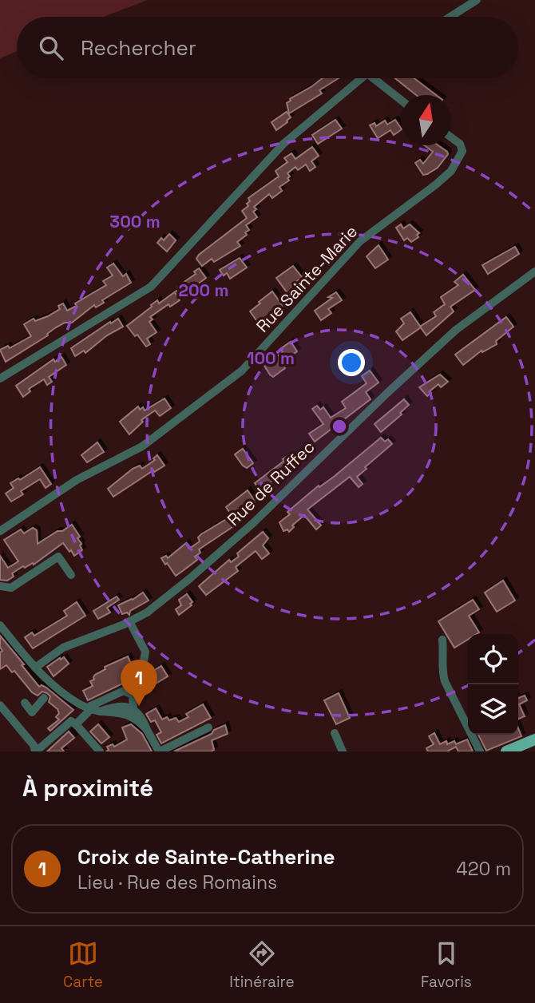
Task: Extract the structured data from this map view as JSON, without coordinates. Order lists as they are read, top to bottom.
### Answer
{
  "streets": {
    "street": ["Rue Sainte-Marie", "Rue de Ruffec"]
  },
  "north": "top",
  "page": {
    "search": "Rechercher",
    "pins": "1",
    "heading": "À proximité",
    "list": [
      {
        "mark": "1",
        "name": "Croix de Sainte-Catherine",
        "note": "Lieu · Rue des Romains",
        "value": "420 m"
      }
    ],
    "nav": ["Carte", "Itinéraire", "Favoris"]
  },
  "rings": ["300 m", "200 m", "100 m"]
}
